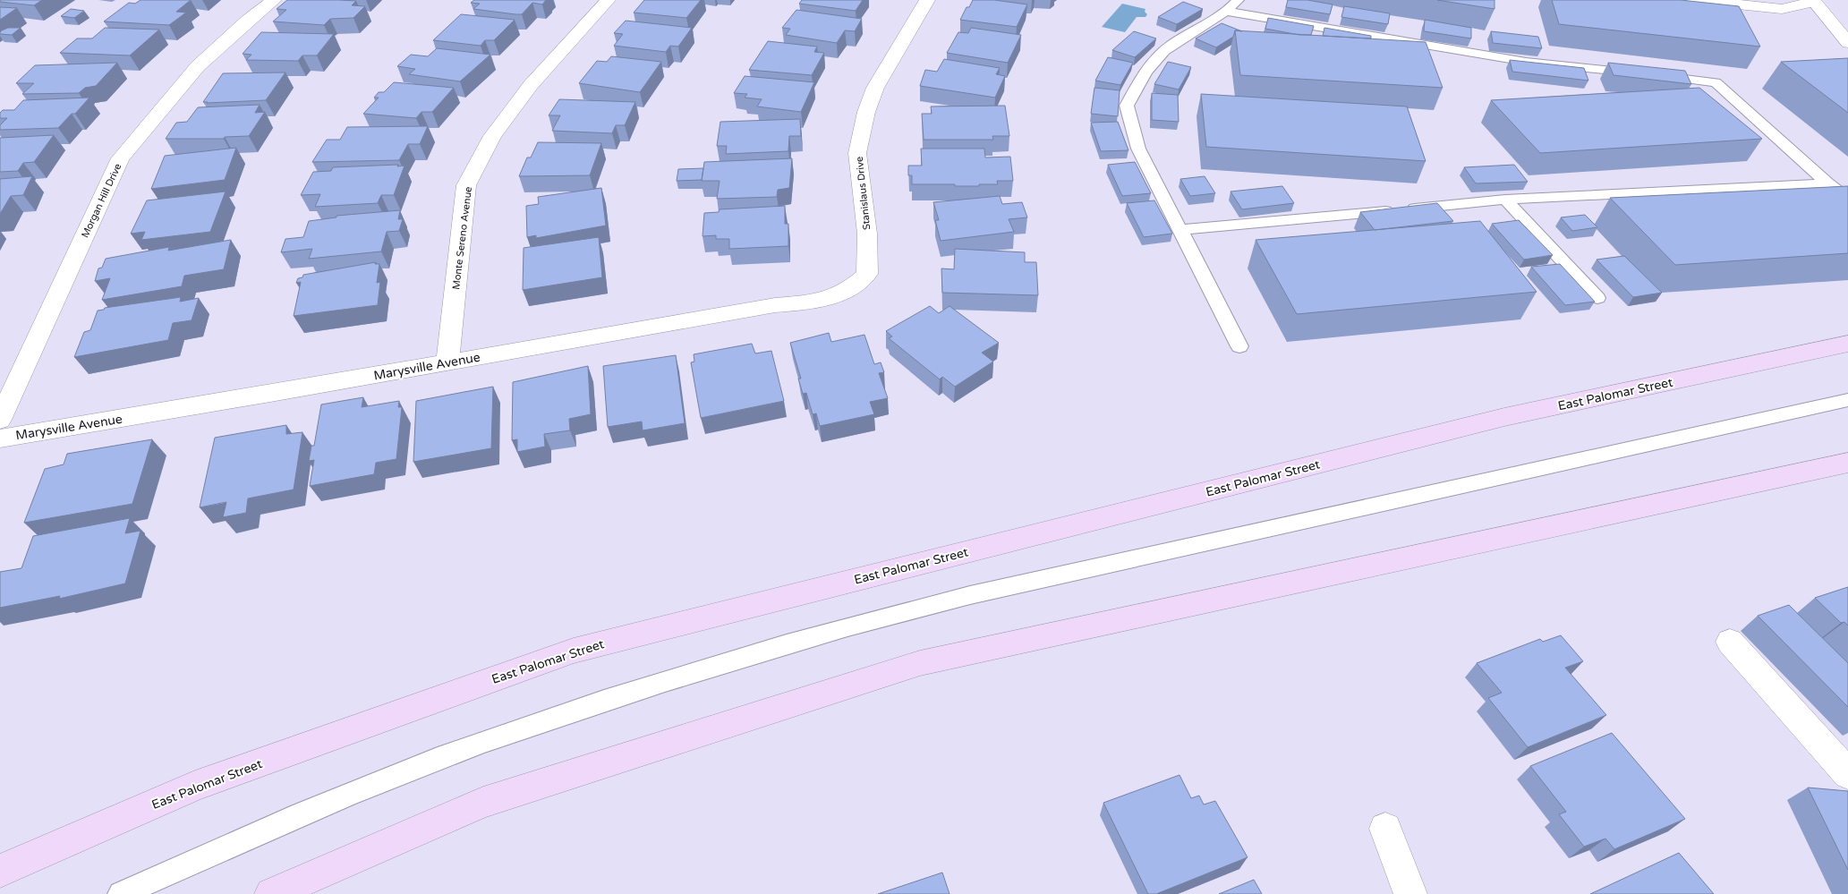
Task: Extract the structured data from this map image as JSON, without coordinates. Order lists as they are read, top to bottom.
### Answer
{
  "streets": {
    "main road": ["East Palomar Street"],
    "street": [
      "Stanislaus Drive",
      "Morgan Hill Drive",
      "Monte Sereno Avenue",
      "Marysville Avenue"
    ]
  },
  "crossings": [
    ["Stanislaus Drive", "Marysville Avenue"],
    ["Monte Sereno Avenue", "Marysville Avenue"]
  ]
}
